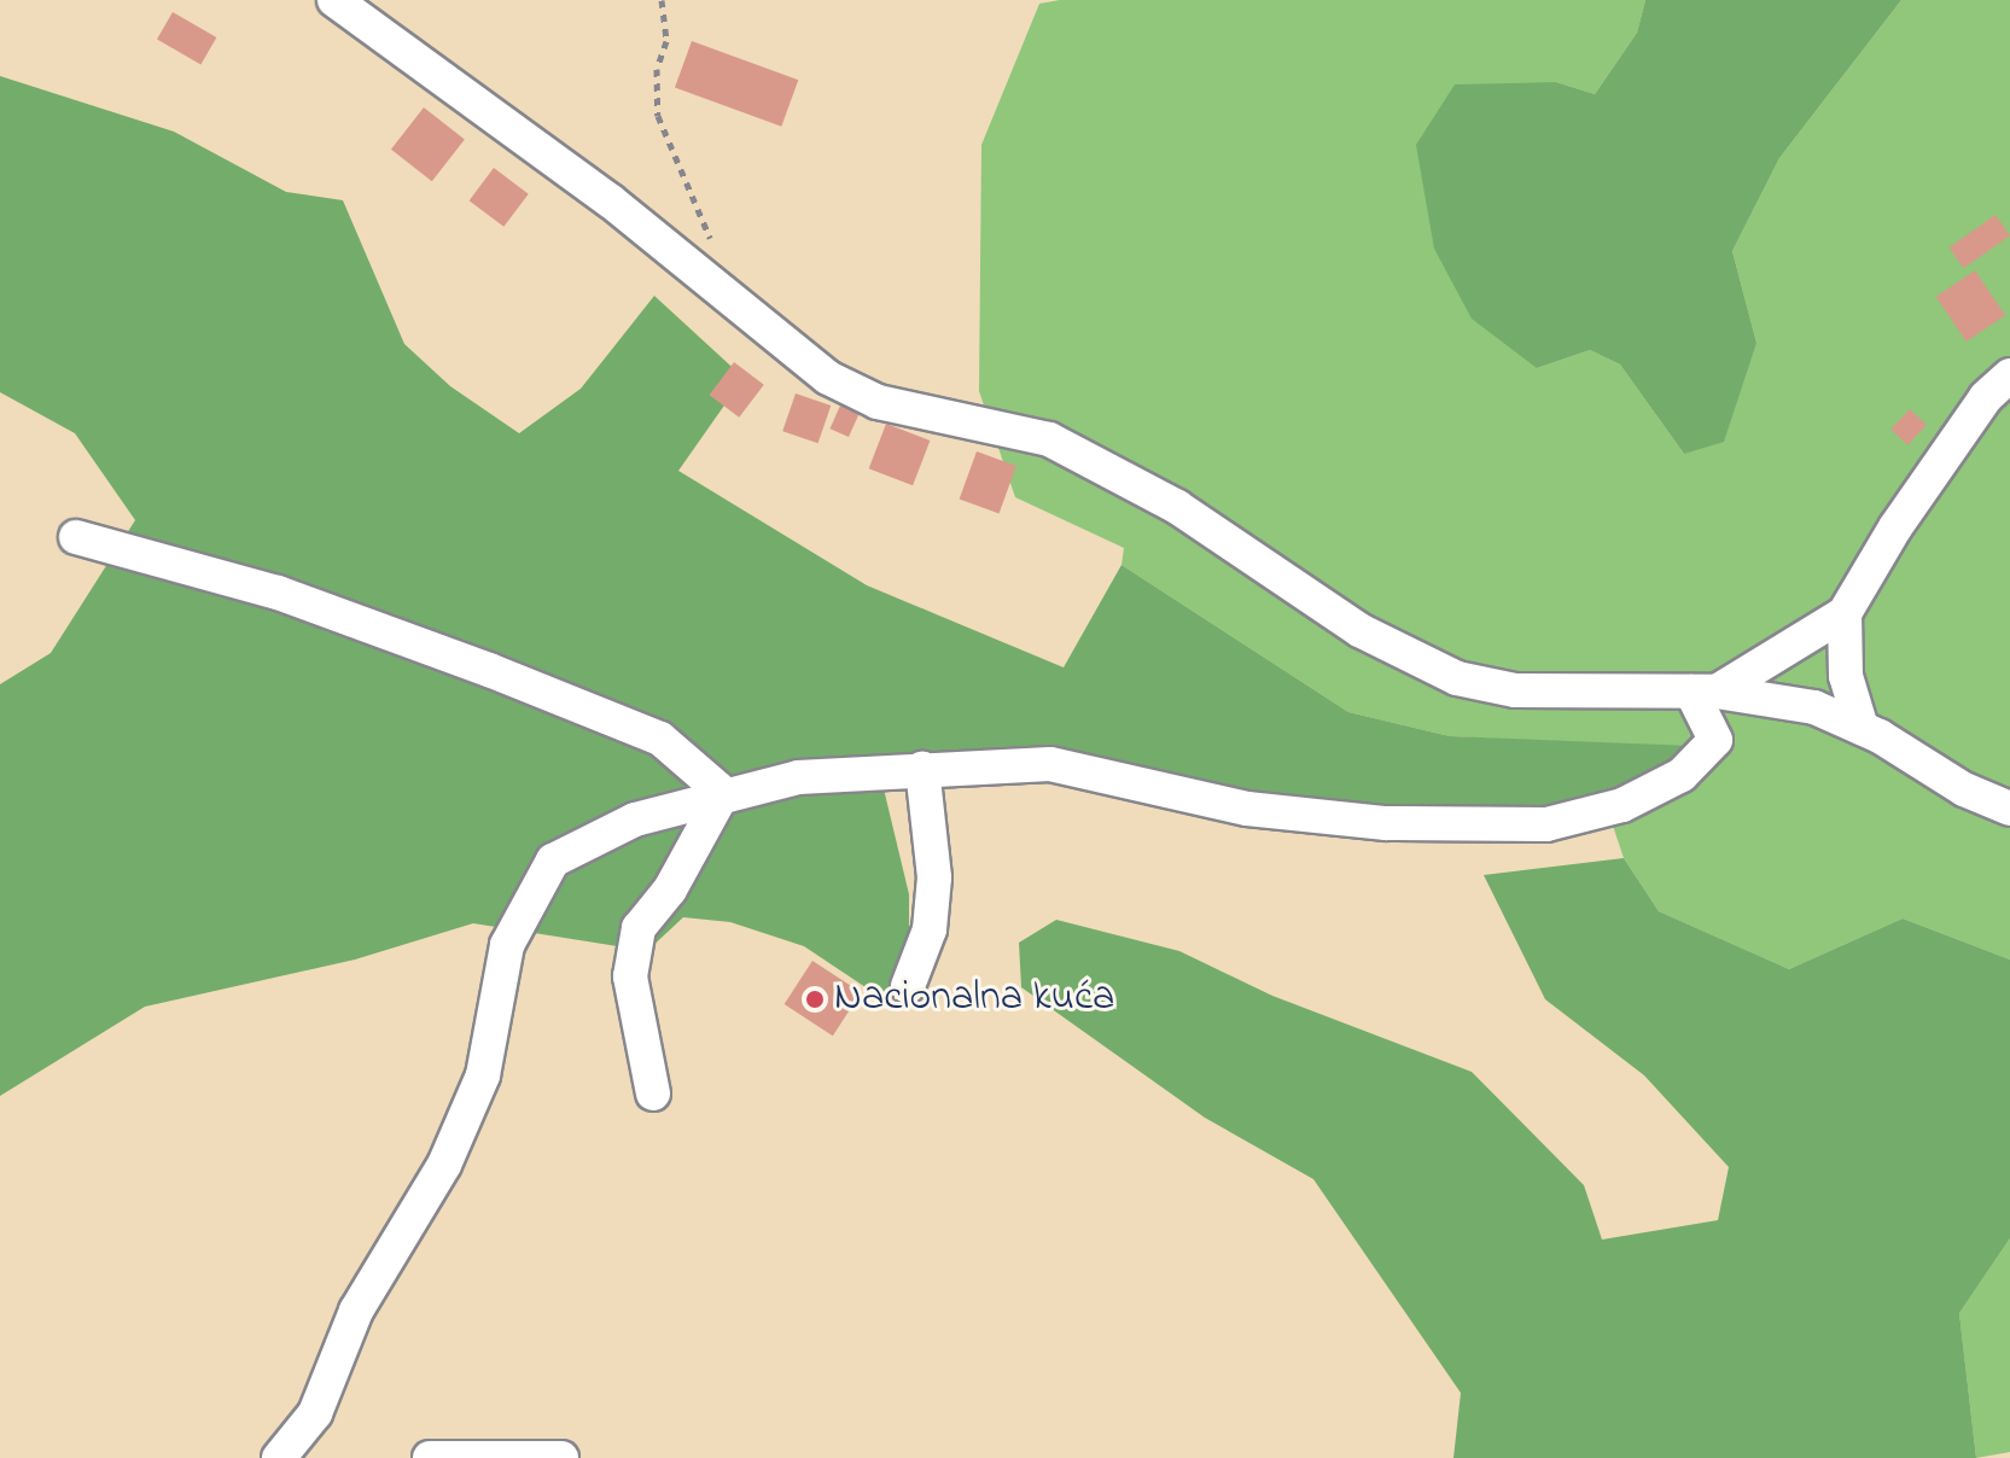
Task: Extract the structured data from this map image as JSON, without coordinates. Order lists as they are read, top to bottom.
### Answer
{
  "places": ["Nacionalna kuća"]
}
